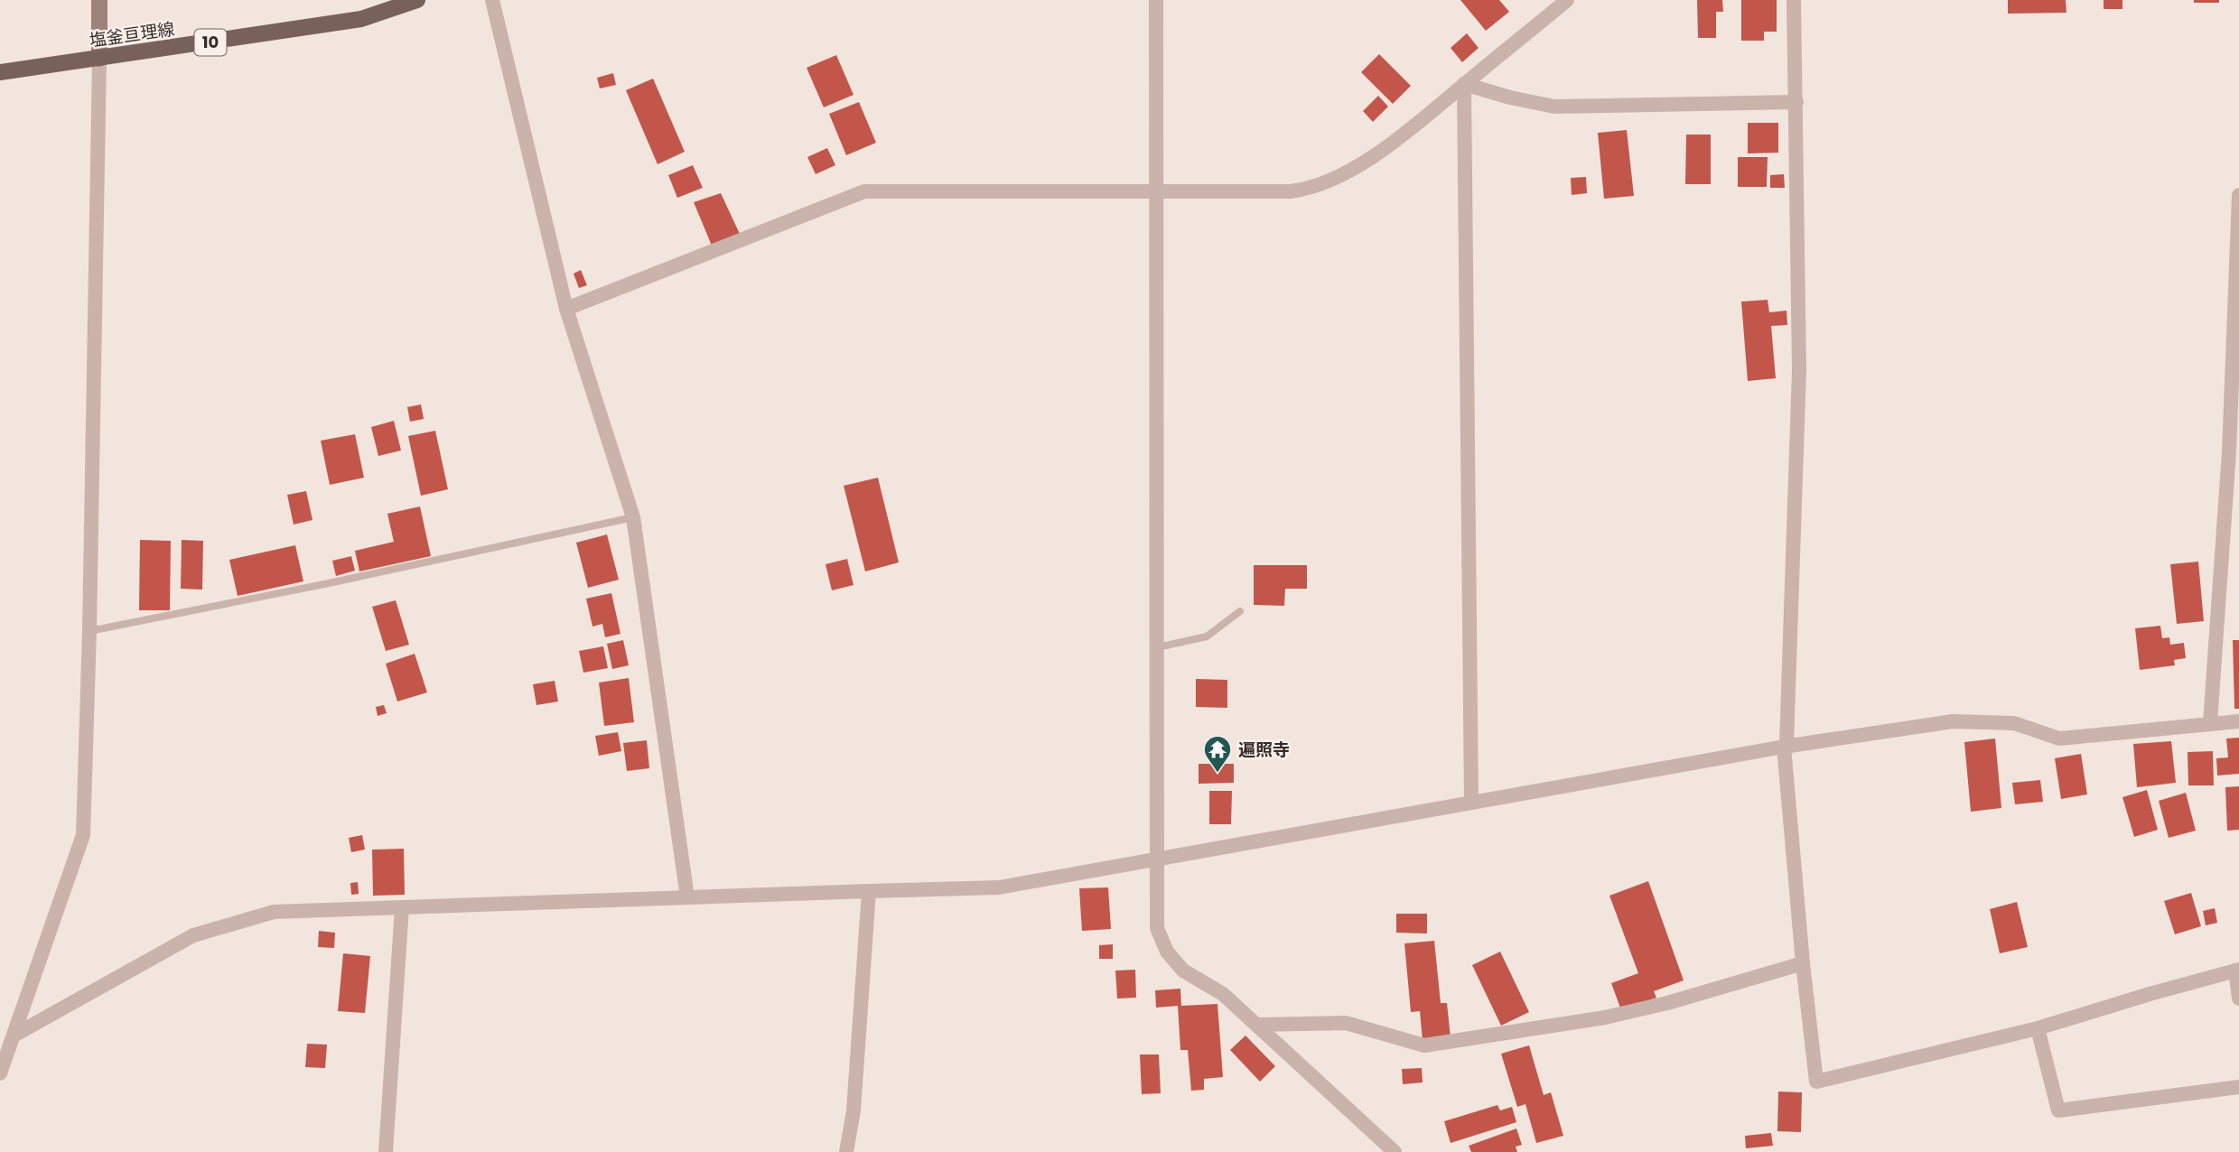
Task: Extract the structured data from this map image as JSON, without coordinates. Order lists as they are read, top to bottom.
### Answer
{
  "streets": {
    "main road": ["塩釜亘理線", "10"]
  },
  "places": {
    "temple": ["遍照寺"]
  }
}
